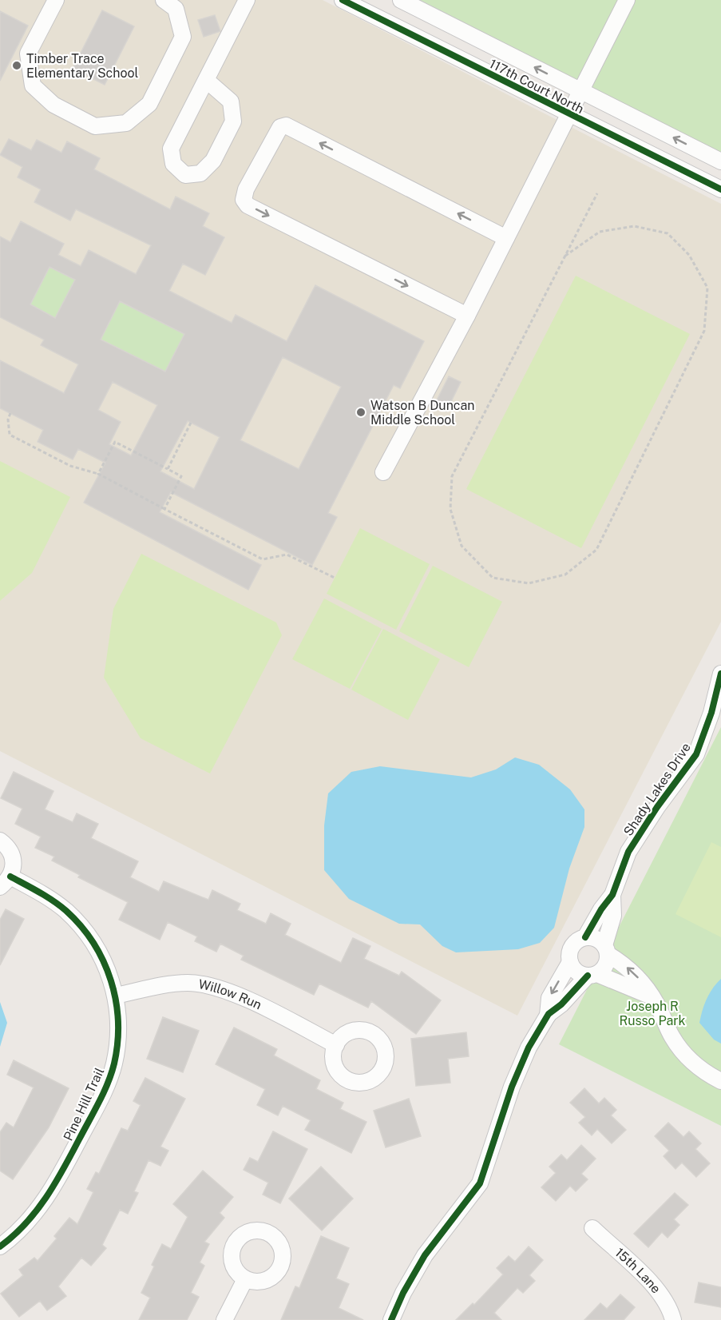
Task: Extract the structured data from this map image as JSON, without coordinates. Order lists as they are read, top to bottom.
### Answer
{
  "streets": {
    "street": [
      "117th Court North",
      "Shady Lakes Drive",
      "Willow Run",
      "Pine Hill Trail",
      "15th Lane"
    ]
  },
  "crossings": [
    ["Willow Run", "Pine Hill Trail"]
  ],
  "parks": ["Joseph R Russo Park"],
  "places": ["Timber Trace Elementary School", "Watson B Duncan Middle School"]
}
